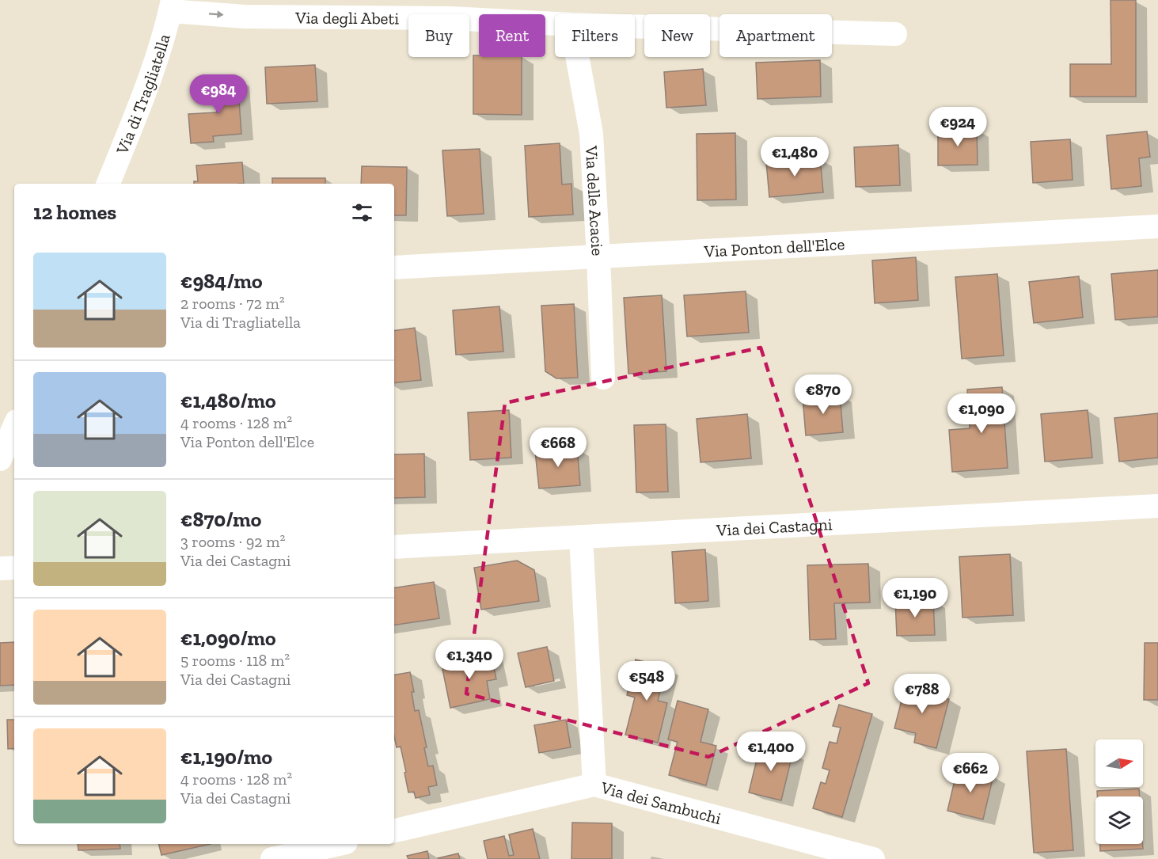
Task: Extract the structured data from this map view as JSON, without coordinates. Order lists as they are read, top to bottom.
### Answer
{
  "streets": {
    "street": [
      "Via degli Abeti",
      "Via di Tragliatella",
      "Via delle Acacie",
      "Via Ponton dell'Elce",
      "Via dei Castagni",
      "Via dei Sambuchi"
    ]
  },
  "crossings": [
    ["Via degli Abeti", "Via di Tragliatella"],
    ["Via delle Acacie", "Via Ponton dell'Elce"]
  ],
  "one_way": ["Via degli Abeti"],
  "north": "right",
  "page": {
    "chip": [
      "Buy",
      "Rent",
      "Filters",
      "New",
      "Apartment"
    ],
    "price": [
      "€984",
      "€924",
      "€1,480",
      "€870",
      "€1,090",
      "€668",
      "€1,190",
      "€1,340",
      "€548",
      "€788",
      "€1,400",
      "€662"
    ],
    "heading": "12 homes",
    "list": [
      {
        "name": "€984/mo",
        "note": "2 rooms · 72 m² · Via di Tragliatella"
      },
      {
        "name": "€1,480/mo",
        "note": "4 rooms · 128 m² · Via Ponton dell'Elce"
      },
      {
        "name": "€870/mo",
        "note": "3 rooms · 92 m² · Via dei Castagni"
      },
      {
        "name": "€1,090/mo",
        "note": "5 rooms · 118 m² · Via dei Castagni"
      },
      {
        "name": "€1,190/mo",
        "note": "4 rooms · 128 m² · Via dei Castagni"
      }
    ]
  }
}
